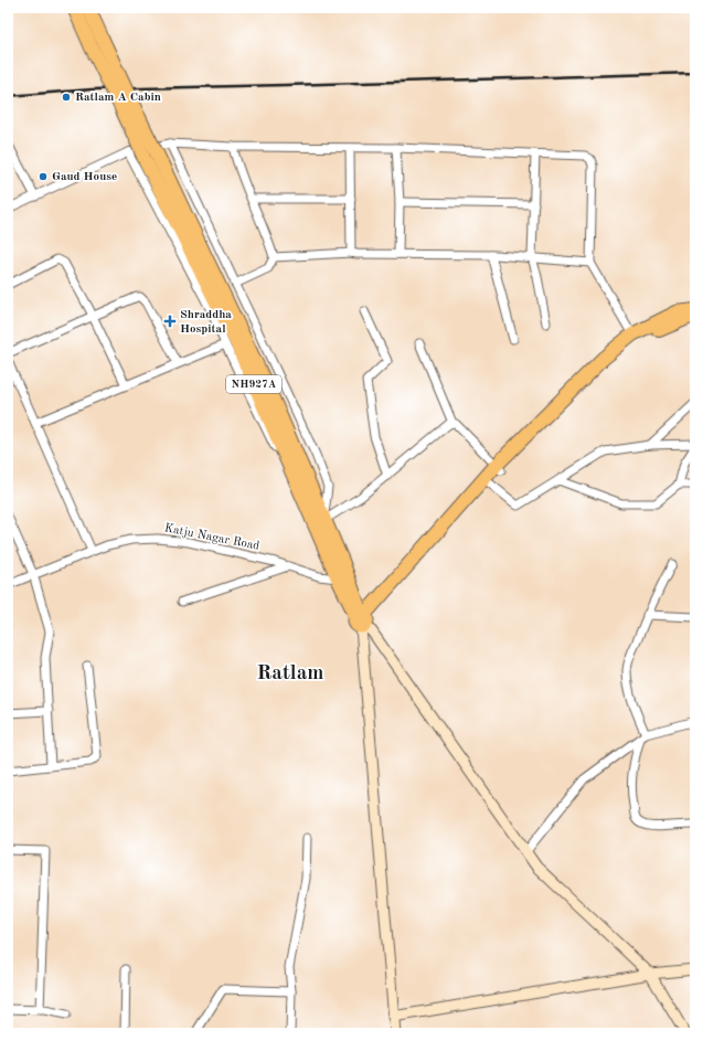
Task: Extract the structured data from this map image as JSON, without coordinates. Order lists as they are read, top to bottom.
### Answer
{
  "streets": {
    "highway": ["NH927A"],
    "street": ["Katju Nagar Road"]
  },
  "crossings": [
    ["NH927A", "Katju Nagar Road"]
  ],
  "districts": ["Ratlam"],
  "places": {
    "other": ["Ratlam A Cabin", "Gaud House"],
    "health": ["Shraddha Hospital"]
  }
}
